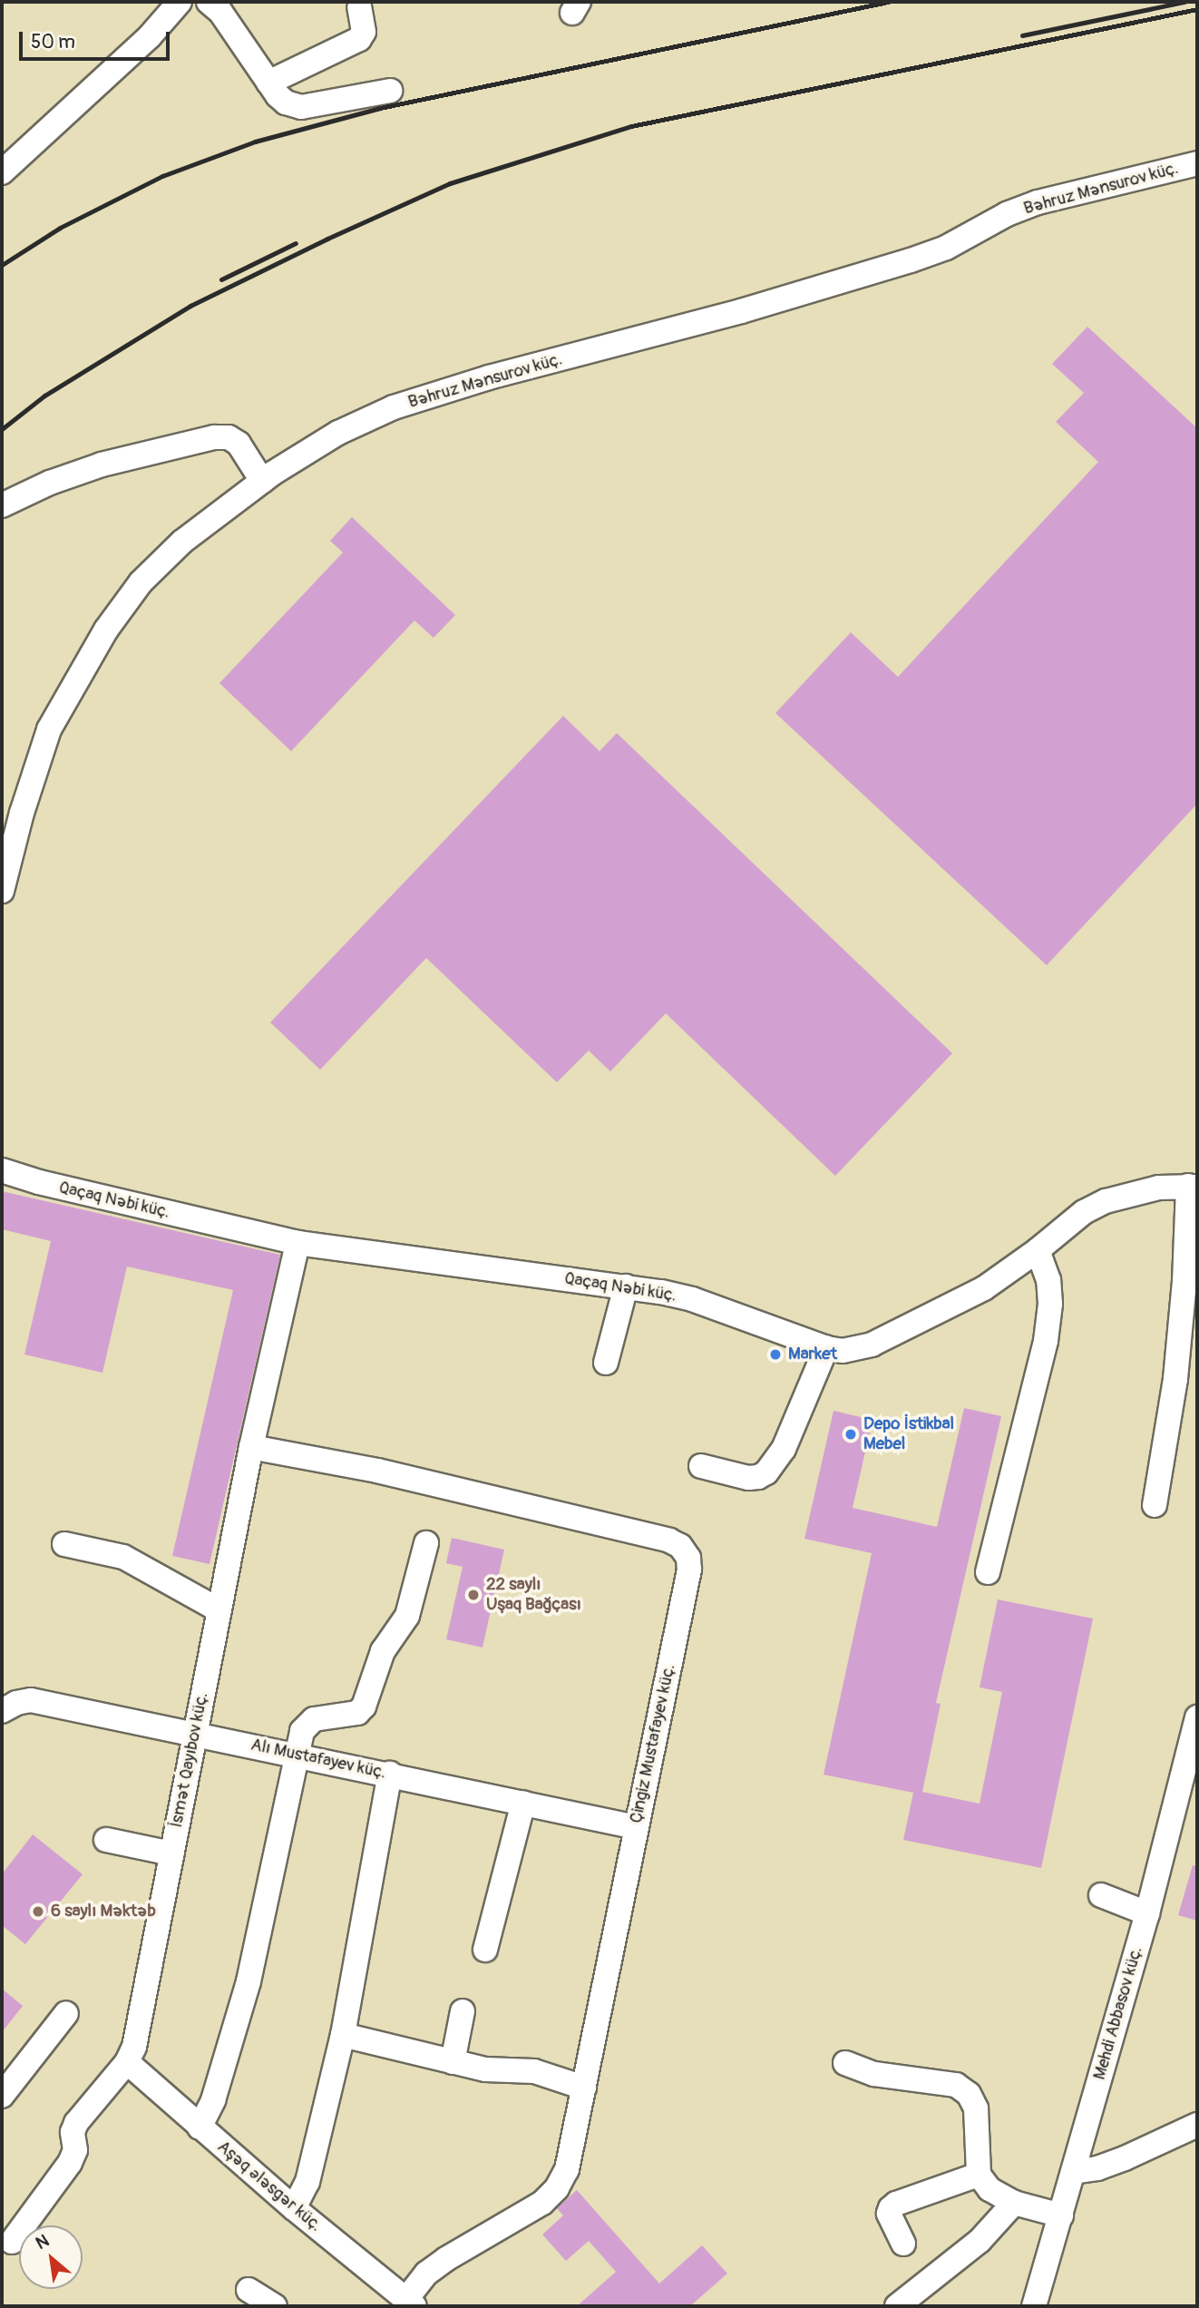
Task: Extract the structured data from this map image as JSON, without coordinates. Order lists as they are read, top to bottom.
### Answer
{
  "streets": {
    "street": [
      "Bəhruz Mənsurov küç.",
      "Qaçaq Nəbi küç.",
      "Çingiz Mustafayev küç.",
      "Alı Mustafayev küç.",
      "İsmət Qayıbov küç.",
      "Mehdi Abbasov küç.",
      "Aşəq Ələsgər küç."
    ]
  },
  "crossings": [
    ["Qaçaq Nəbi küç.", "İsmət Qayıbov küç."],
    ["Çingiz Mustafayev küç.", "Alı Mustafayev küç."],
    ["Çingiz Mustafayev küç.", "İsmət Qayıbov küç."],
    ["Çingiz Mustafayev küç.", "Aşəq Ələsgər küç."],
    ["Alı Mustafayev küç.", "İsmət Qayıbov küç."],
    ["İsmət Qayıbov küç.", "Aşəq Ələsgər küç."]
  ],
  "places": [
    "Market",
    "Depo İstikbal Mebel",
    "22 saylı Uşaq Bağçası",
    "6 saylı Məktəb"
  ],
  "scale_bar": "50 m",
  "north": "top left"
}
